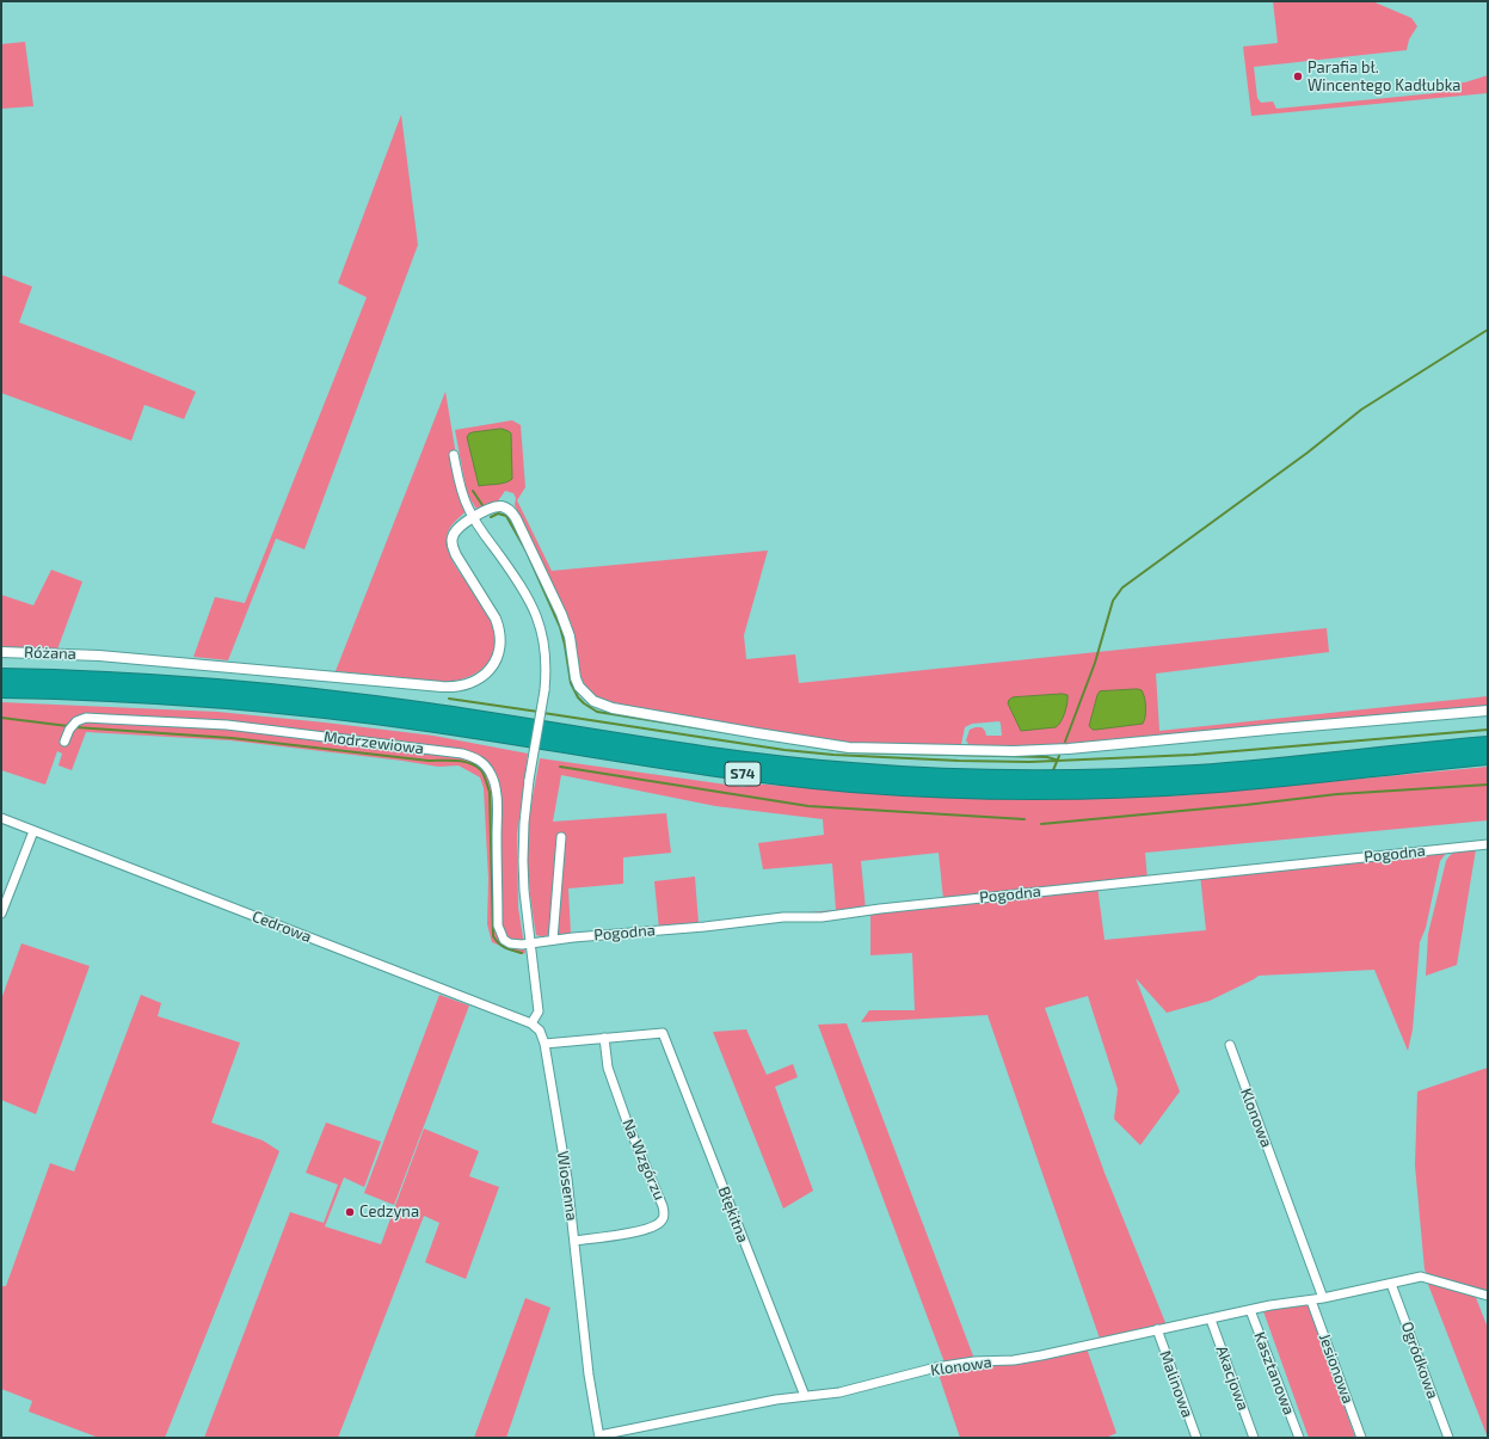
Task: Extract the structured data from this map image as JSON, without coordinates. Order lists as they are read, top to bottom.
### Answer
{
  "streets": {
    "highway": ["S74"],
    "street": [
      "Różana",
      "Modrzewiowa",
      "Pogodna",
      "Cedrowa",
      "Klonowa",
      "Na Wzgórzu",
      "Wiosenna",
      "Błękitna",
      "Ogródkowa",
      "Jesionowa",
      "Kasztanowa",
      "Akacjowa",
      "Malinowa"
    ]
  },
  "crossings": [
    ["Modrzewiowa", "Pogodna"],
    ["Cedrowa", "Wiosenna"],
    ["Klonowa", "Wiosenna"],
    ["Klonowa", "Błękitna"],
    ["Klonowa", "Ogródkowa"],
    ["Klonowa", "Jesionowa"],
    ["Klonowa", "Kasztanowa"],
    ["Klonowa", "Akacjowa"],
    ["Klonowa", "Malinowa"],
    ["Na Wzgórzu", "Wiosenna"],
    ["Na Wzgórzu", "Błękitna"]
  ],
  "places": ["Parafia bł. Wincentego Kadłubka", "Cedzyna"]
}
